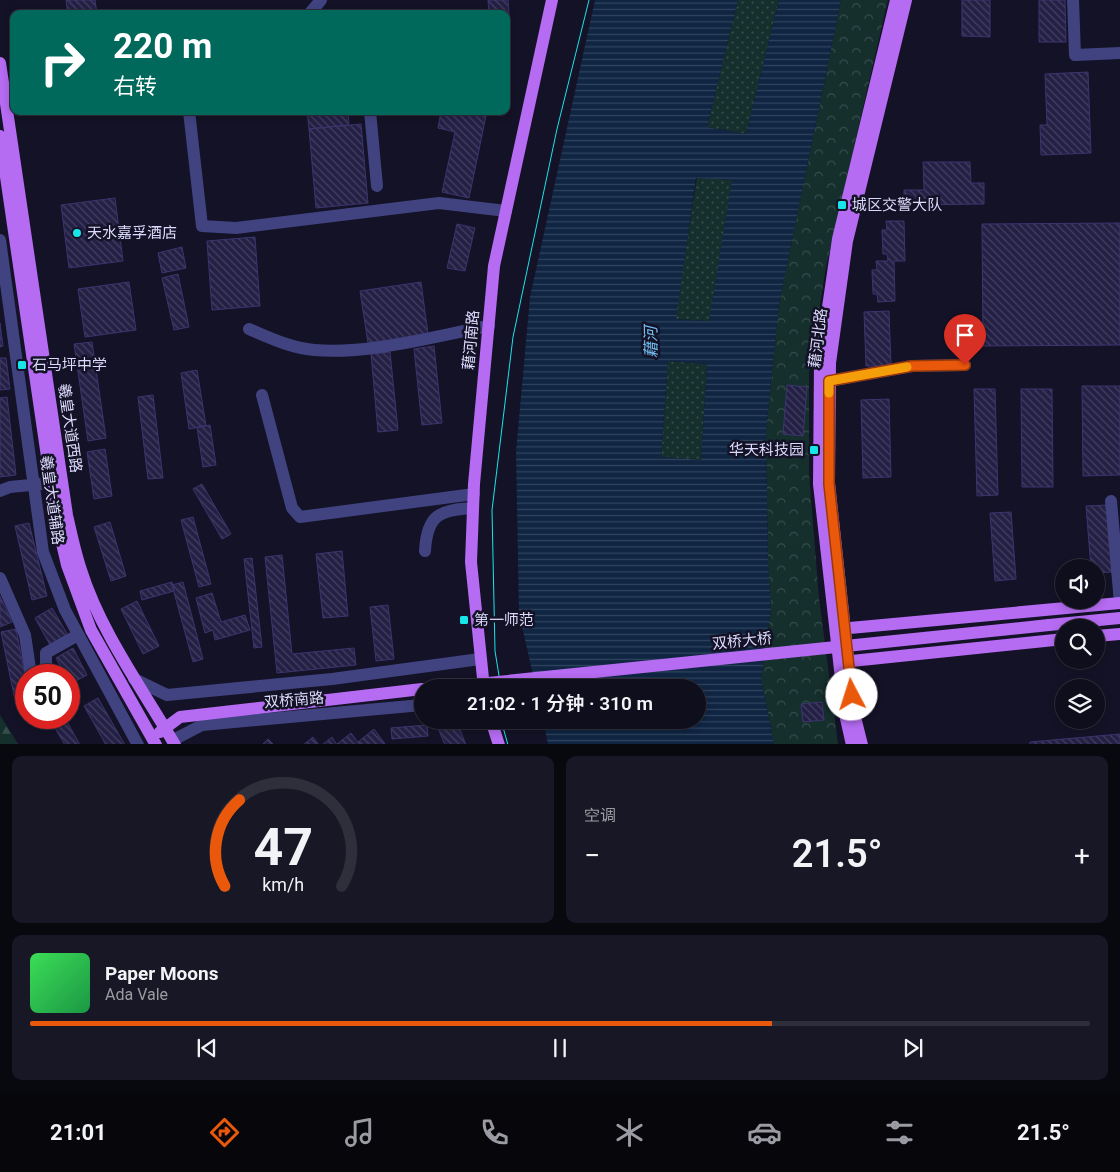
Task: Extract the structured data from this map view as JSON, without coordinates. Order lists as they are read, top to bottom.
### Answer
{
  "streets": {
    "main road": [
      "藉河北路",
      "藉河南路",
      "羲皇大道西路",
      "双桥大桥"
    ],
    "street": ["羲皇大道辅路", "双桥南路"]
  },
  "crossings": [
    ["羲皇大道西路", "双桥南路"]
  ],
  "water": ["藉河"],
  "places": {
    "transit": [
      "城区交警大队",
      "石马坪中学",
      "华天科技园",
      "第一师范"
    ],
    "other": ["天水嘉孚酒店"]
  },
  "page": {
    "turn": ["220 m", "右转"],
    "limit": "50",
    "trip": "21:02 · 1 分钟 · 310 m",
    "tile": "空调",
    "heat": ["−", "21.5°", "+"],
    "song": ["Paper Moons", "Ada Vale"],
    "tabs": ["21:01", "21.5°"],
    "gauge": ["47", "km/h"]
  }
}
